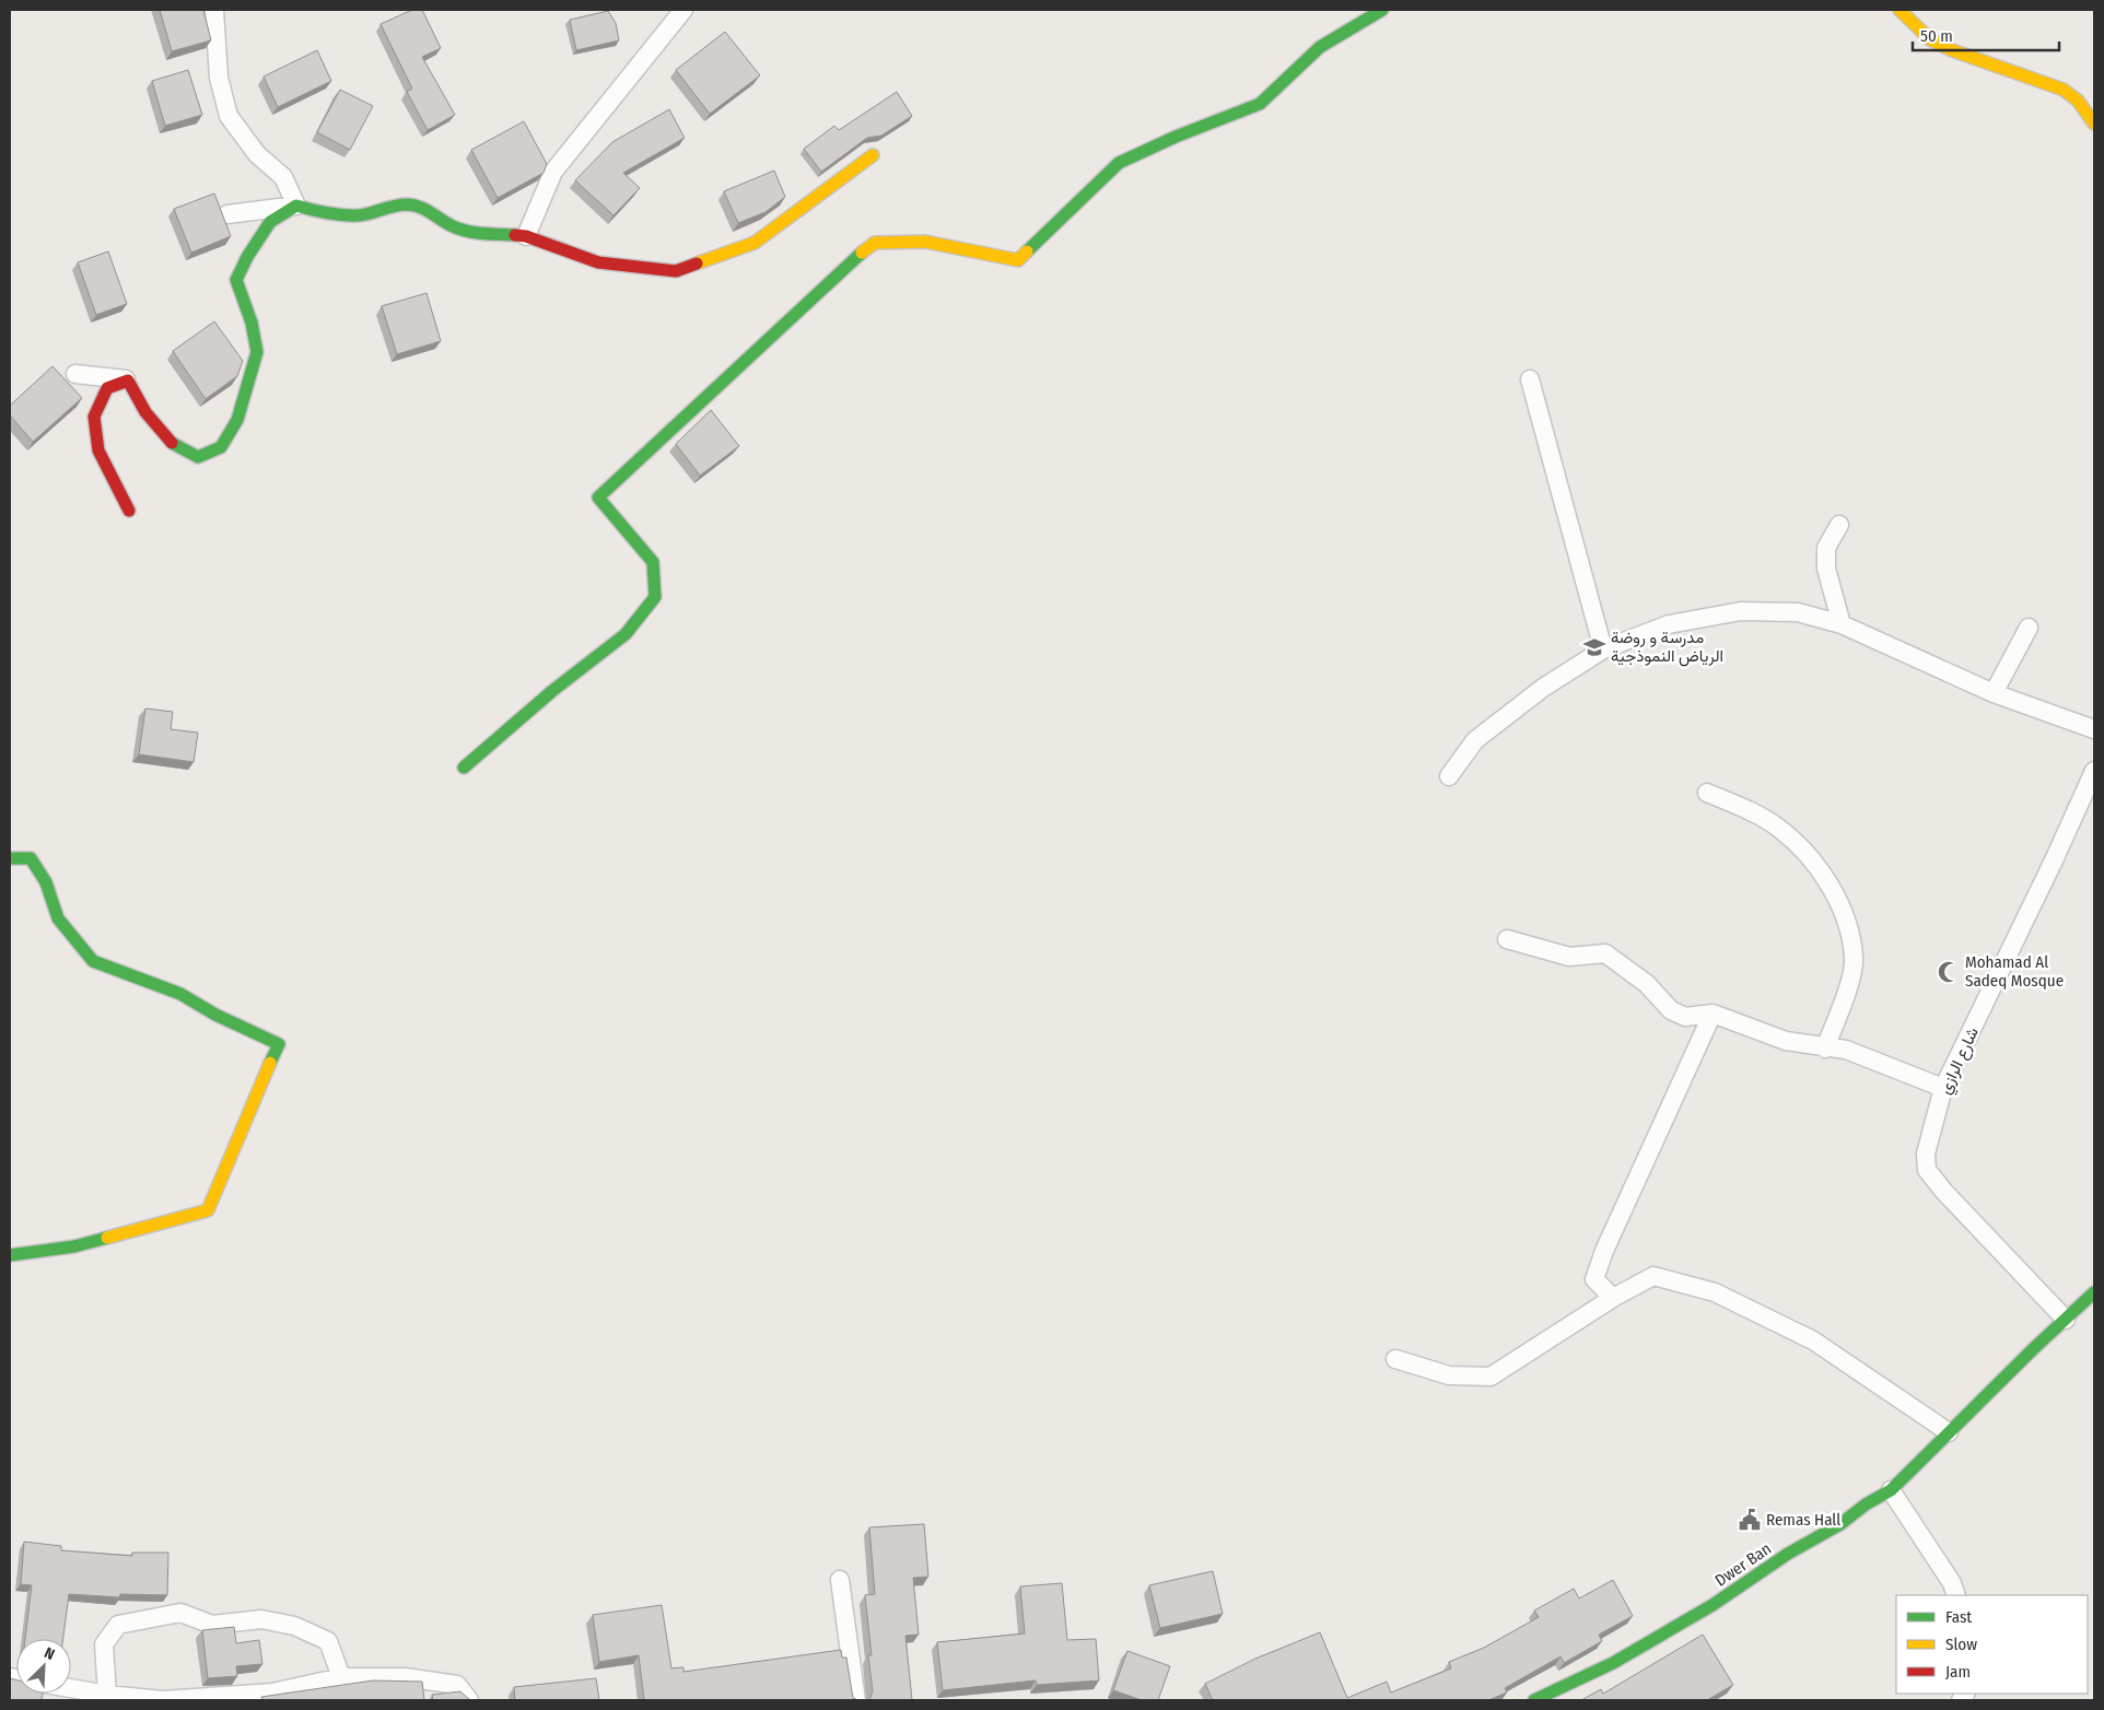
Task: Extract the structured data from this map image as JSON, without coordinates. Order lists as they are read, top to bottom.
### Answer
{
  "streets": {
    "street": ["شارع الرازي", "Dwer Ban"]
  },
  "crossings": [
    ["شارع الرازي", "Dwer Ban"]
  ],
  "places": {
    "school or university": ["مدرسة و روضة الرياض النموذجية"],
    "mosque": ["Mohamad Al Sadeq Mosque"],
    "public building": ["Remas Hall"]
  },
  "legend": ["Fast", "Slow", "Jam"],
  "scale_bar": "50 m",
  "north": "top right"
}
